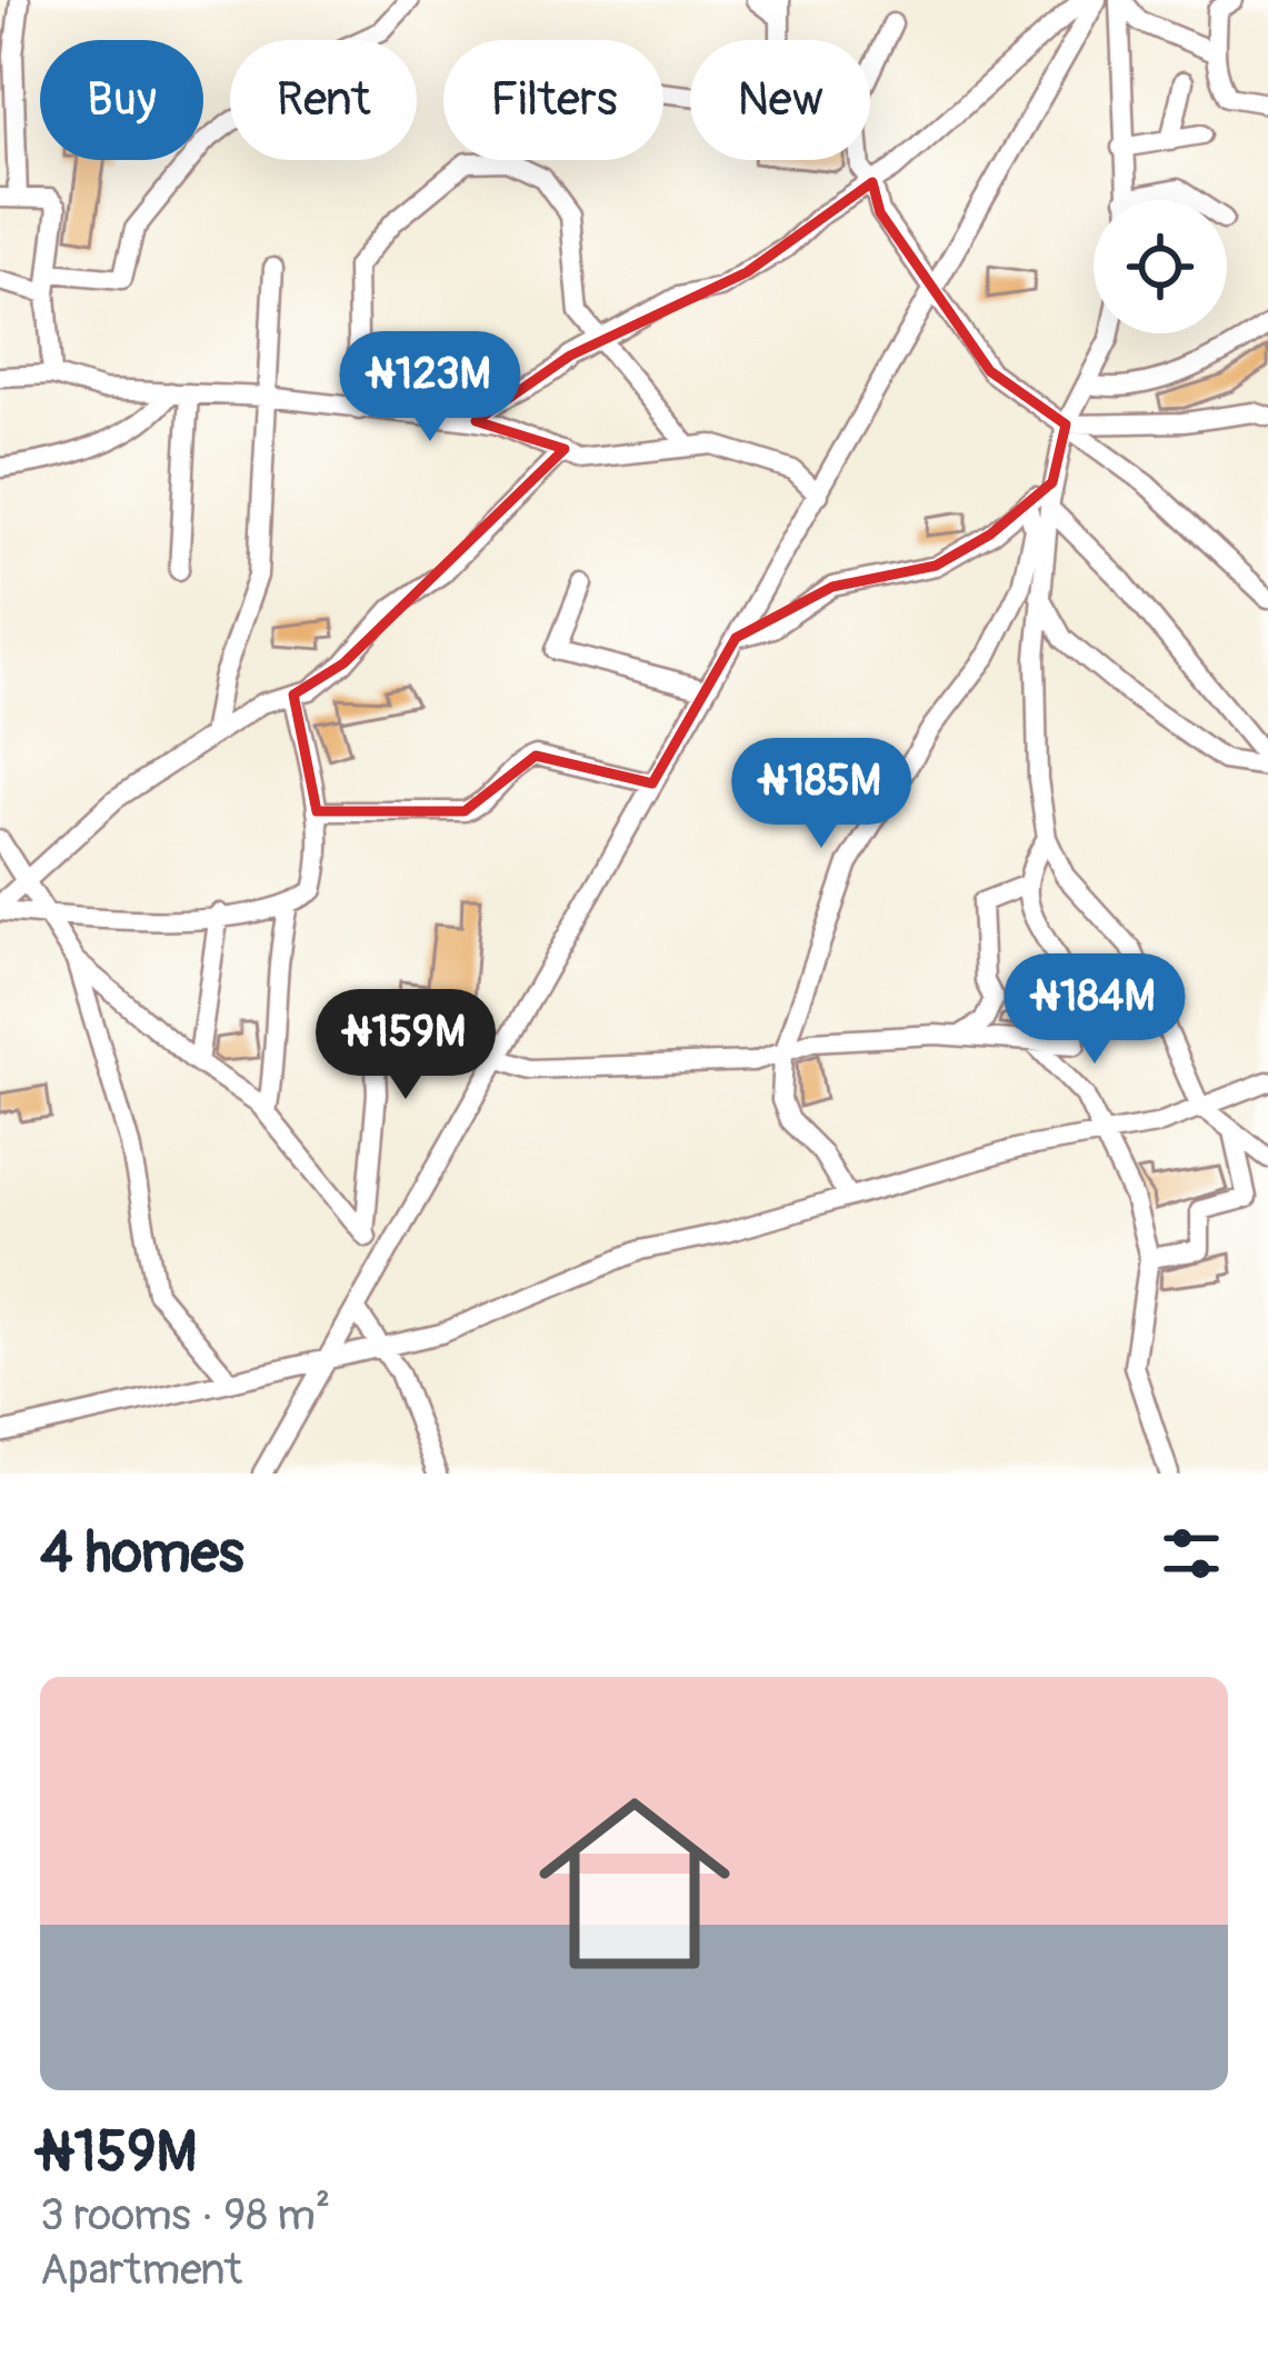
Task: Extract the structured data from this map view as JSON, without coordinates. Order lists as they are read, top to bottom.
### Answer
{
  "page": {
    "chip": [
      "Buy",
      "Rent",
      "Filters",
      "New"
    ],
    "price": [
      "₦123M",
      "₦185M",
      "₦184M",
      "₦159M"
    ],
    "heading": "4 homes",
    "list": [
      {
        "name": "₦159M",
        "note": "3 rooms · 98 m² · Apartment"
      }
    ]
  }
}
